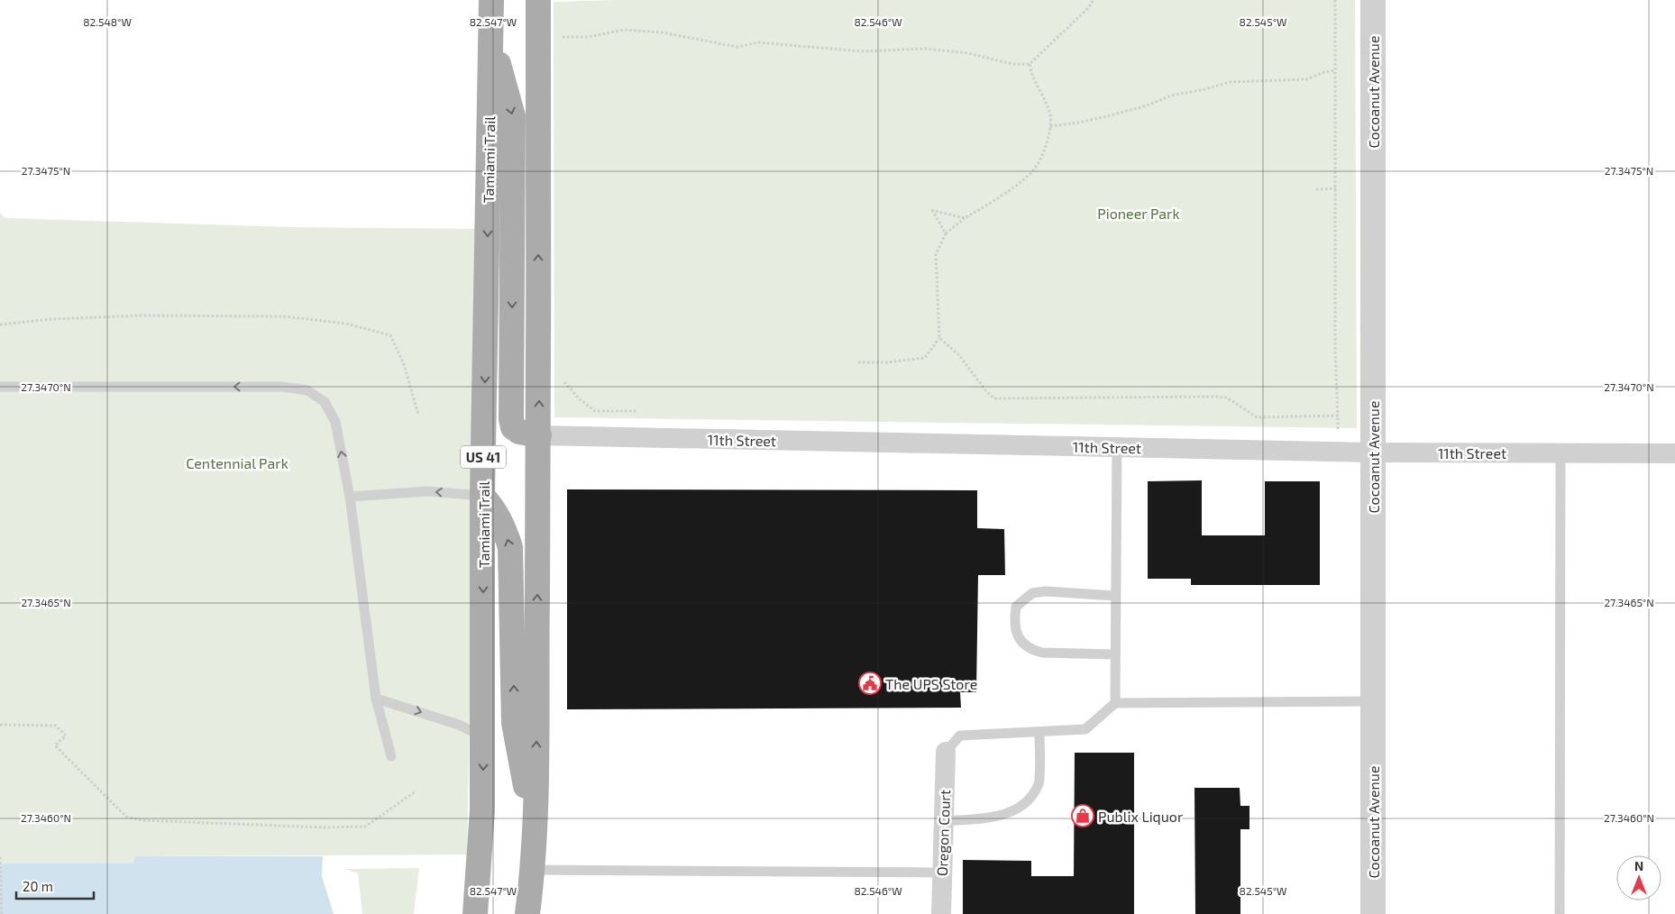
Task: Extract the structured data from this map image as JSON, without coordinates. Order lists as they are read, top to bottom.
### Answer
{
  "streets": {
    "main road": ["Tamiami Trail", "US 41"],
    "street": ["Cocoanut Avenue", "11th Street", "Oregon Court"]
  },
  "crossings": [
    ["Cocoanut Avenue", "11th Street"]
  ],
  "parks": ["Pioneer Park", "Centennial Park"],
  "places": {
    "public building": ["The UPS Store"],
    "shop": ["Publix Liquor"]
  },
  "scale_bar": "20 m",
  "north": "top",
  "coordinates": [
    "82.548°W",
    "82.547°W",
    "82.546°W",
    "82.545°W",
    "27.3475°N",
    "27.3470°N",
    "27.3465°N",
    "27.3460°N"
  ]
}
